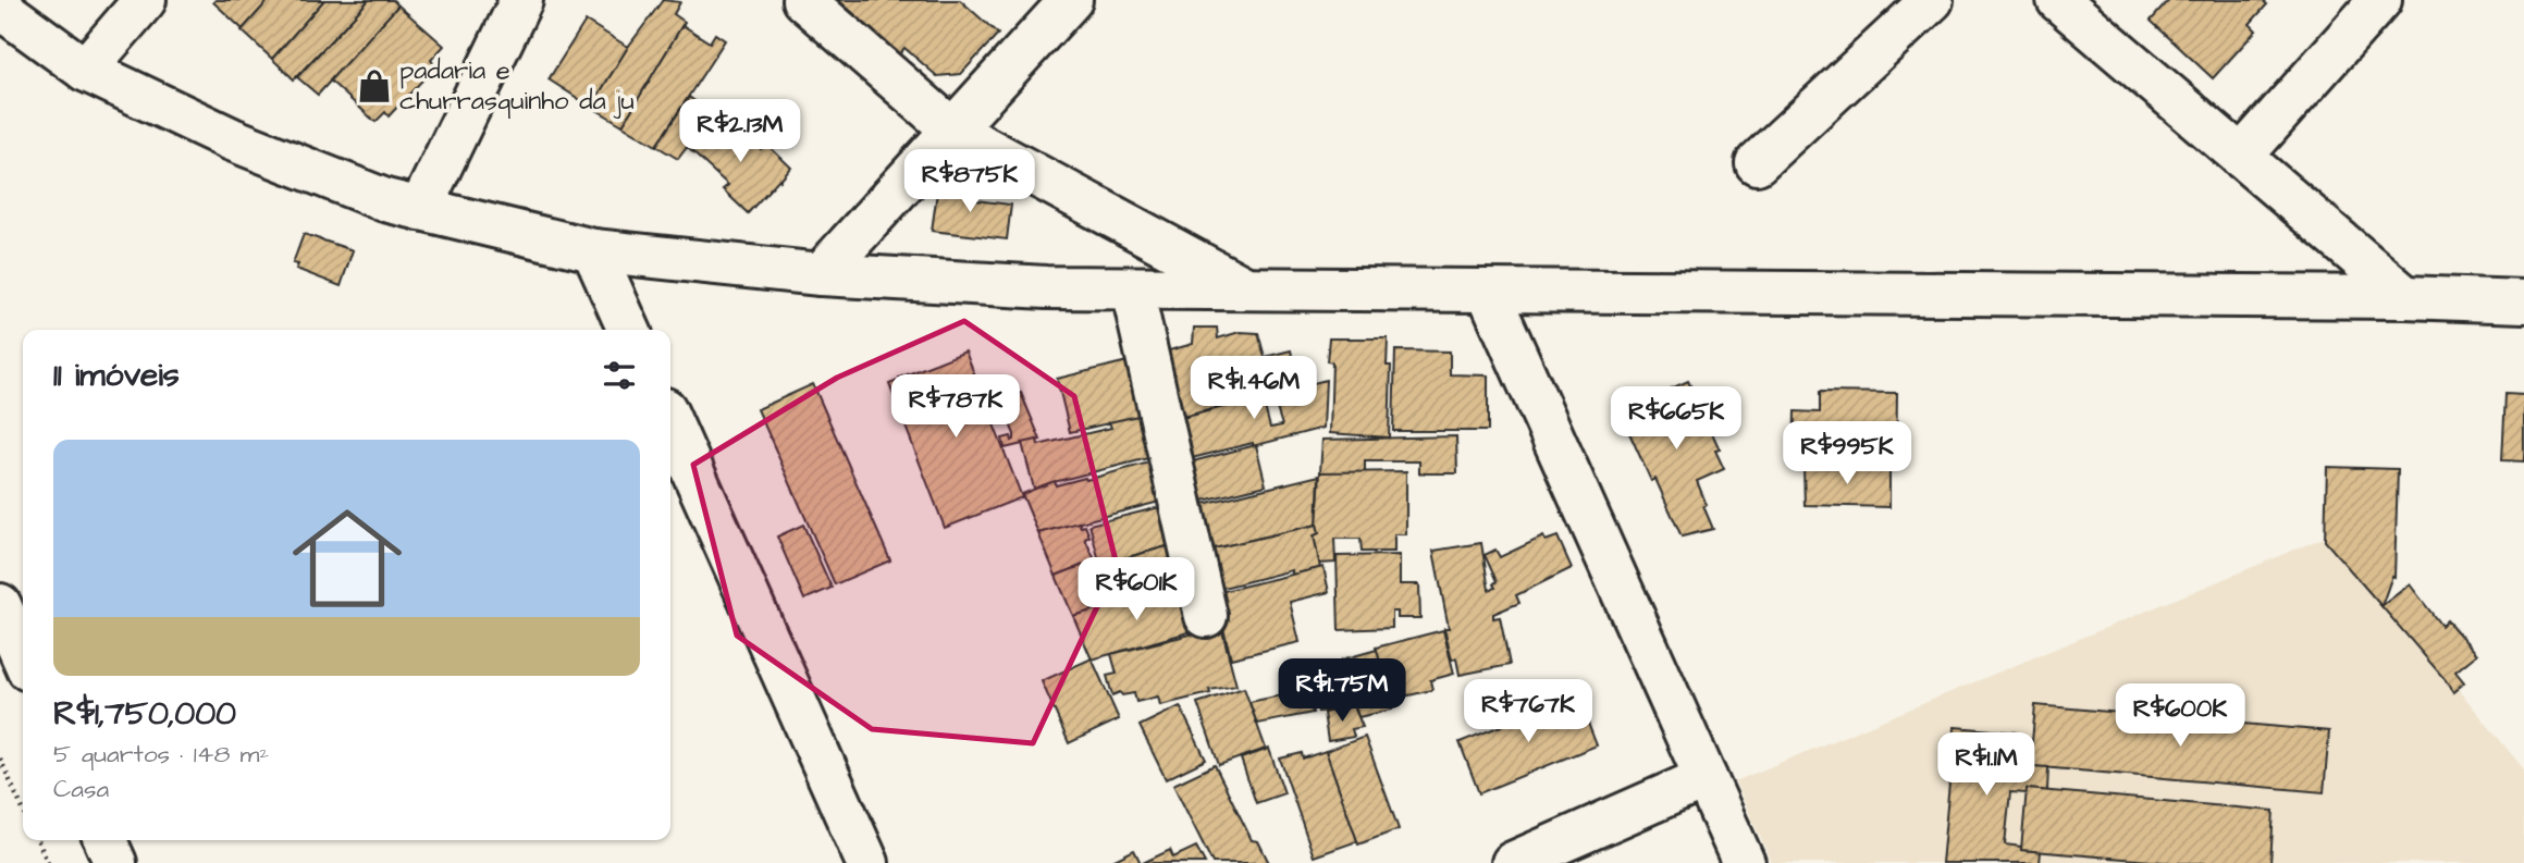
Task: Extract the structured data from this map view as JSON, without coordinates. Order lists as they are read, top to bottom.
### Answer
{
  "places": {
    "shop": ["padaria e churrasquinho da ju"]
  },
  "page": {
    "price": [
      "R$2.13M",
      "R$875K",
      "R$1.46M",
      "R$787K",
      "R$665K",
      "R$995K",
      "R$601K",
      "R$1.75M",
      "R$767K",
      "R$600K",
      "R$1.1M"
    ],
    "heading": "11 imóveis",
    "list": [
      {
        "name": "R$1,750,000",
        "note": "5 quartos · 148 m² · Casa"
      }
    ]
  }
}
